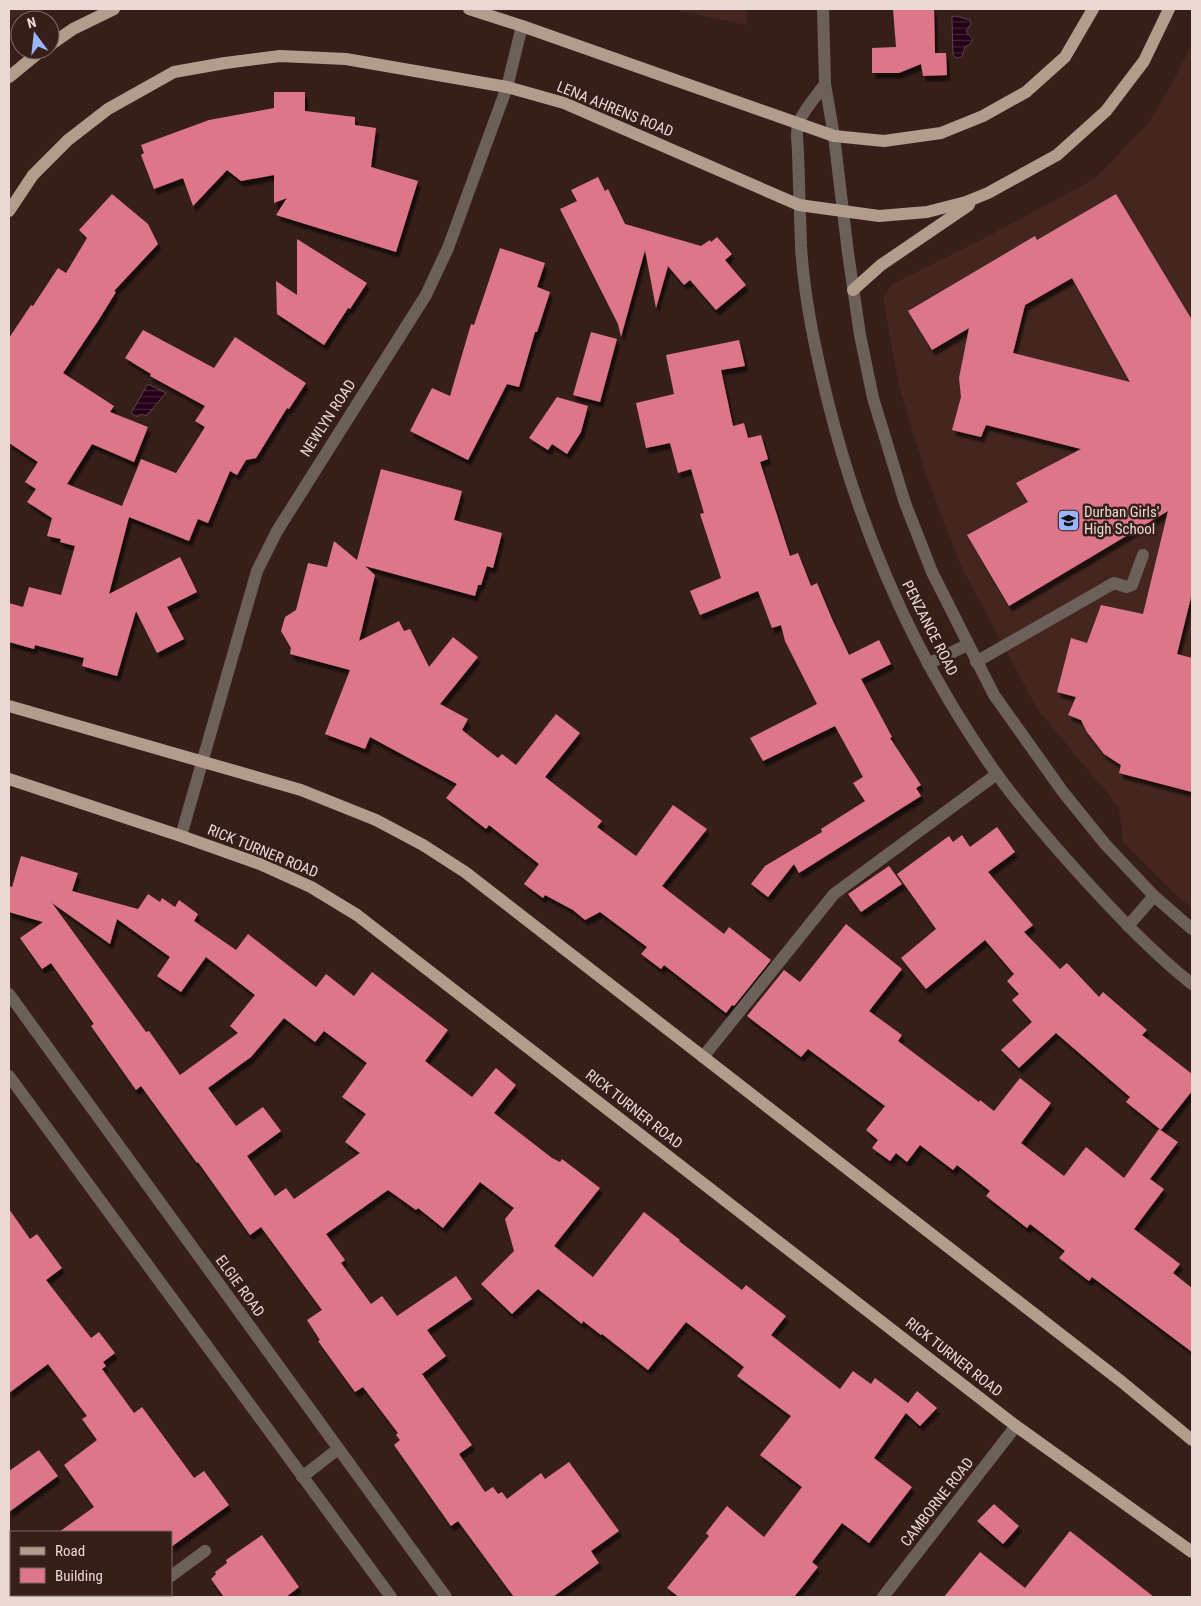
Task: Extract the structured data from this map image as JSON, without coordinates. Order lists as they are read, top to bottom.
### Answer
{
  "streets": {
    "main road": ["LENA AHRENS ROAD", "RICK TURNER ROAD"],
    "street": [
      "NEWLYN ROAD",
      "PENZANCE ROAD",
      "ELGIE ROAD",
      "CAMBORNE ROAD"
    ]
  },
  "crossings": [
    ["LENA AHRENS ROAD", "NEWLYN ROAD"],
    ["LENA AHRENS ROAD", "PENZANCE ROAD"],
    ["NEWLYN ROAD", "RICK TURNER ROAD"],
    ["RICK TURNER ROAD", "CAMBORNE ROAD"]
  ],
  "places": {
    "school or university": ["Durban Girls' High School"]
  },
  "legend": ["Road", "Building"],
  "north": "top"
}
